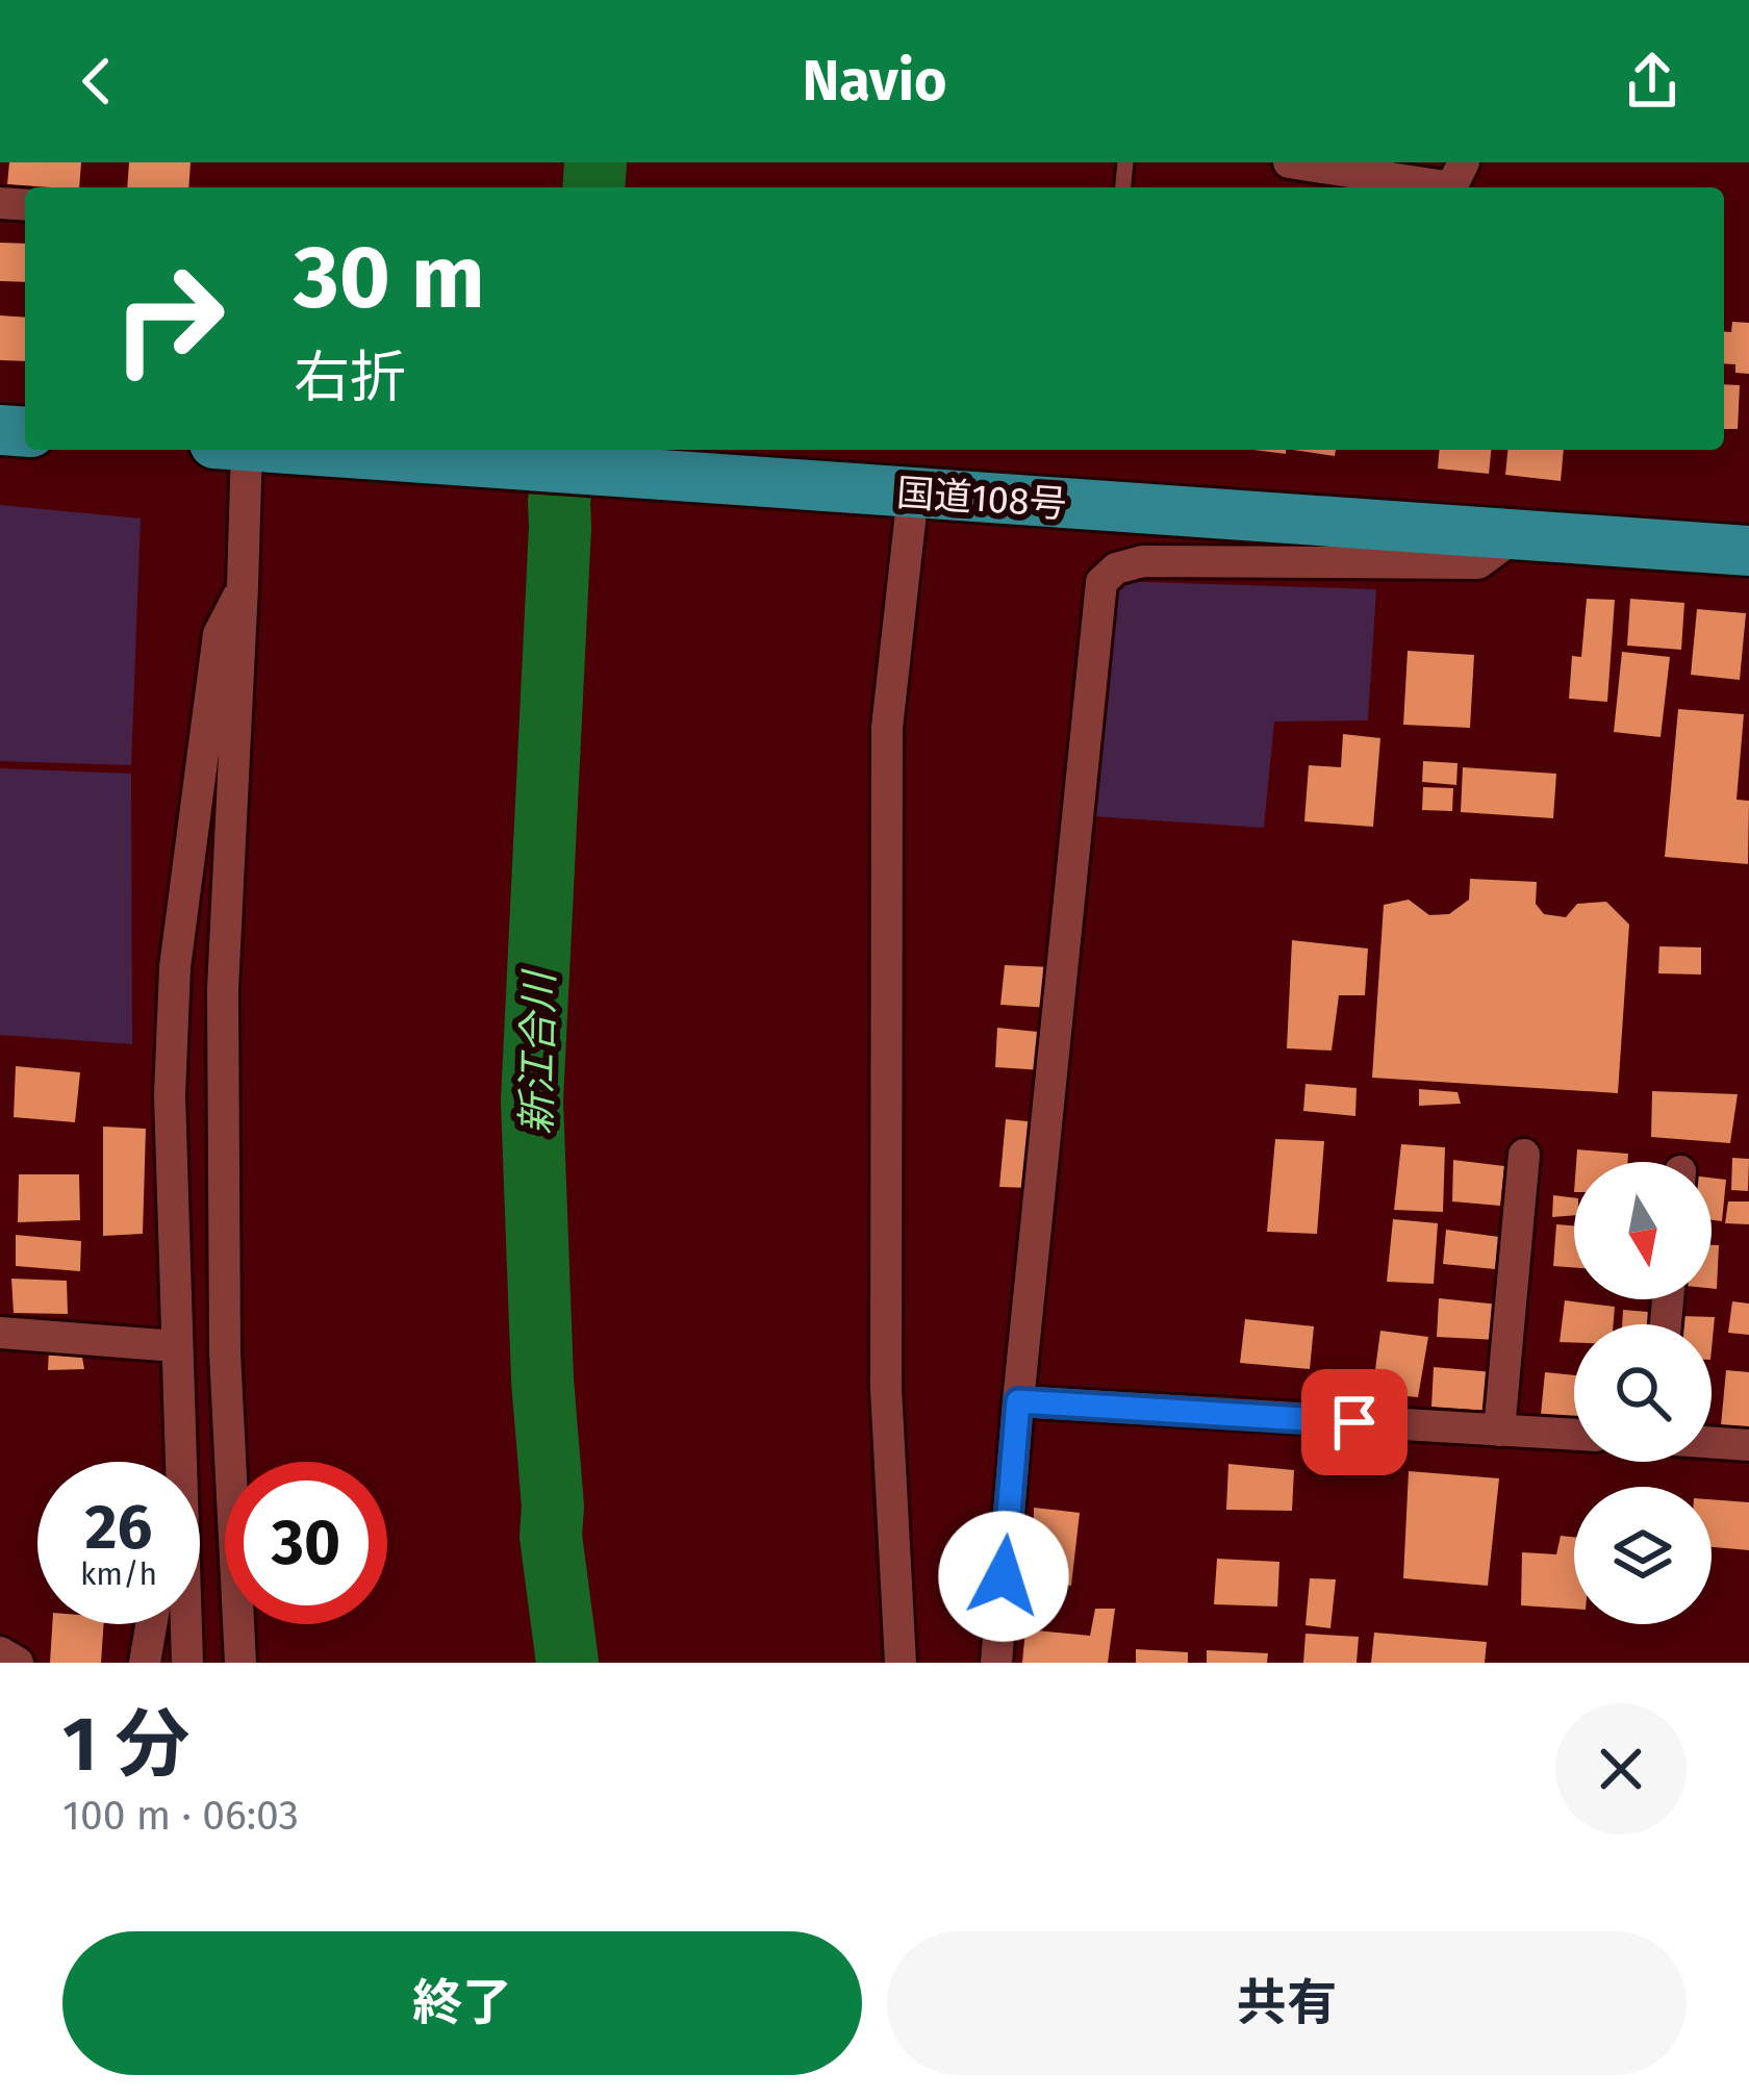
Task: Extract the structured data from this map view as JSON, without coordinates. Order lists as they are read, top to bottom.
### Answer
{
  "streets": {
    "highway": ["国道108号"]
  },
  "water": ["新江合川"],
  "north": "bottom",
  "page": {
    "header": "Navio",
    "turn": ["30 m", "右折"],
    "speed": "26 km/h",
    "limit": "30",
    "heading": ["1 分", "100 m · 06:03"],
    "buttons": ["終了", "共有"]
  }
}
